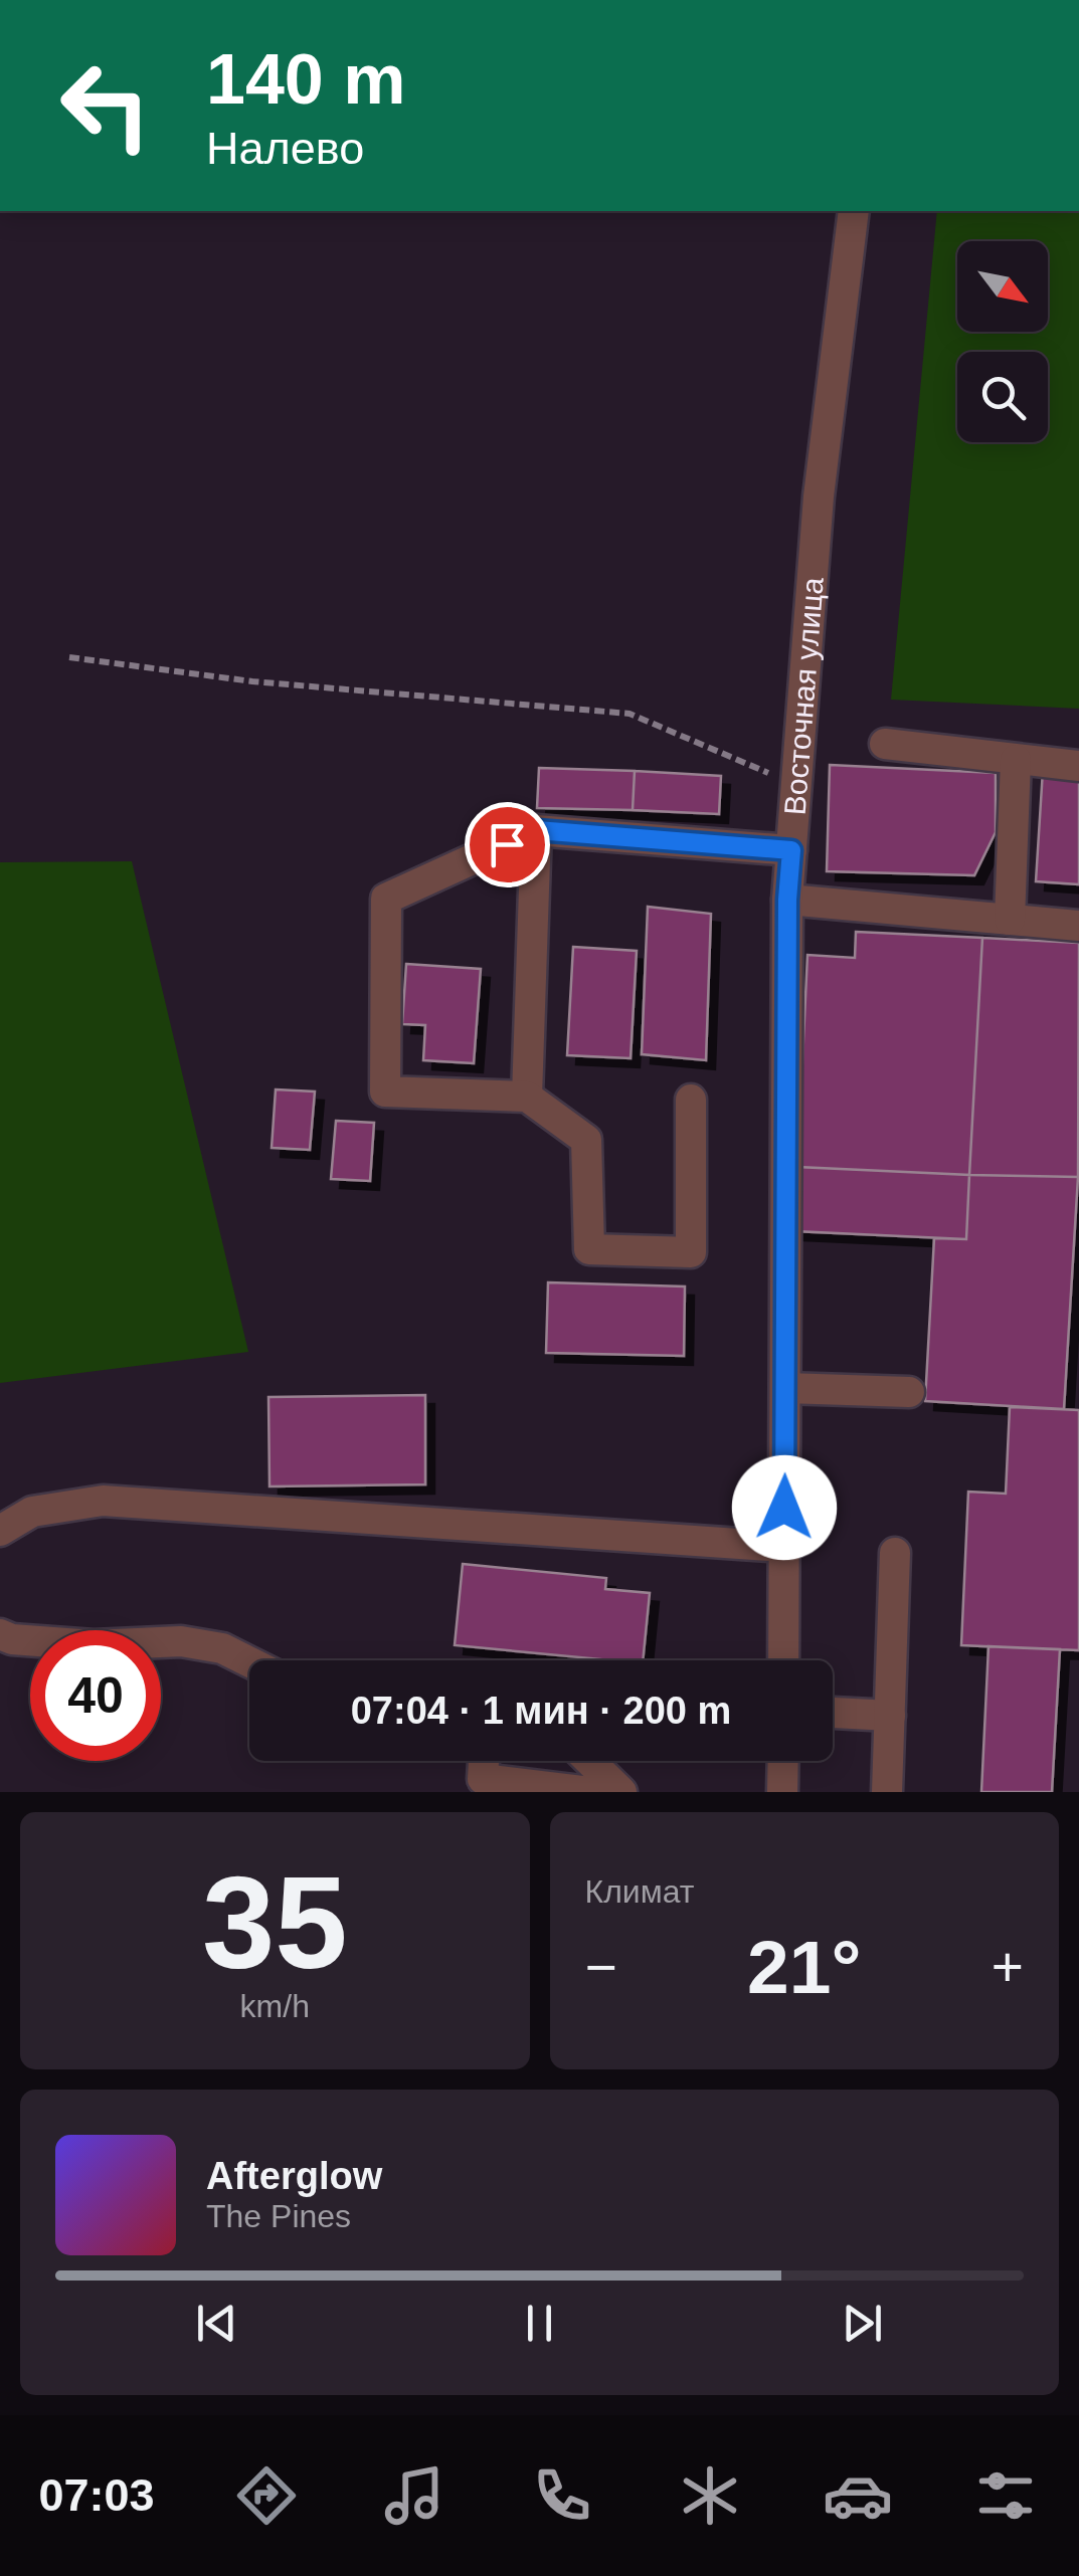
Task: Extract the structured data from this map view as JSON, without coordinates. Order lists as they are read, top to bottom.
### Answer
{
  "streets": {
    "street": ["Восточная улица"]
  },
  "north": "bottom right",
  "page": {
    "turn": ["140 m", "Налево"],
    "limit": "40",
    "trip": "07:04 · 1 мин · 200 m",
    "tile": [
      ["35", "km/h"],
      "Климат"
    ],
    "heat": ["−", "21°", "+"],
    "song": ["Afterglow", "The Pines"],
    "tabs": "07:03"
  }
}
